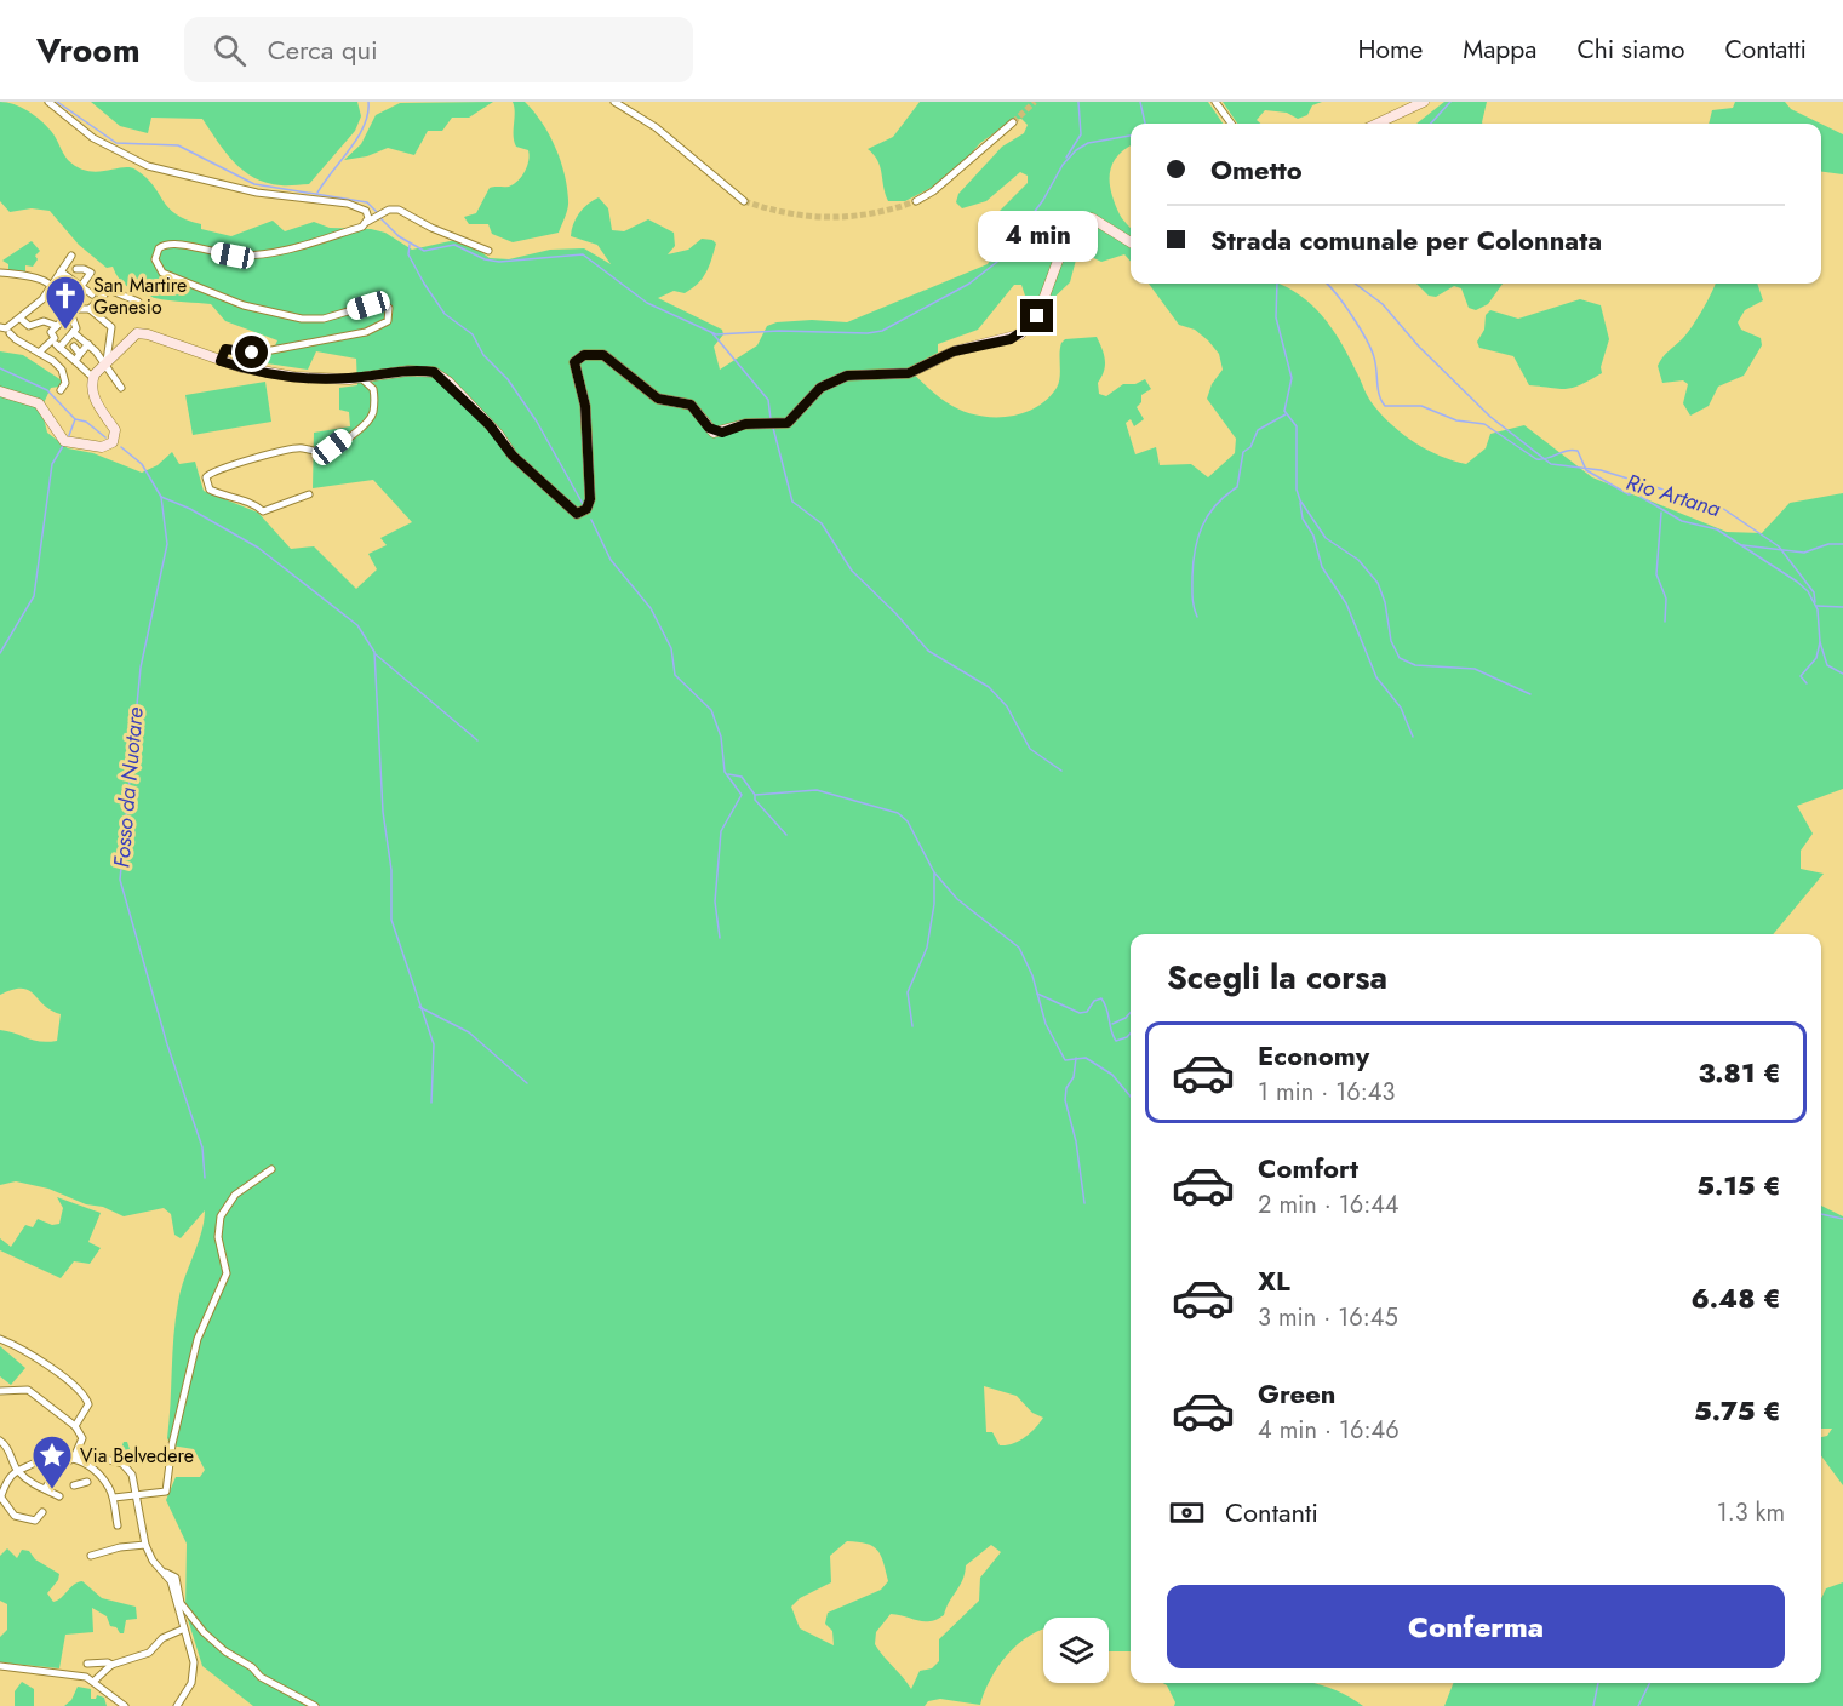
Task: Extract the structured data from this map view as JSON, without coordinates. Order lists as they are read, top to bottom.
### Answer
{
  "water": ["Rio Artana", "Fosso da Nuotare"],
  "places": {
    "church": ["San Martire Genesio"],
    "place": ["Via Belvedere"]
  },
  "page": {
    "header": "Vroom",
    "search": "Cerca qui",
    "nav": [
      "Home",
      "Mappa",
      "Chi siamo",
      "Contatti"
    ],
    "banner": ["Ometto", "Strada comunale per Colonnata"],
    "bubble": "4 min",
    "heading": "Scegli la corsa",
    "list": [
      {
        "name": "Economy",
        "note": "1 min · 16:43",
        "value": "3.81 €"
      },
      {
        "name": "Comfort",
        "note": "2 min · 16:44",
        "value": "5.15 €"
      },
      {
        "name": "XL",
        "note": "3 min · 16:45",
        "value": "6.48 €"
      },
      {
        "name": "Green",
        "note": "4 min · 16:46",
        "value": "5.75 €"
      }
    ],
    "pay": ["Contanti", "1.3 km"],
    "buttons": "Conferma"
  }
}
